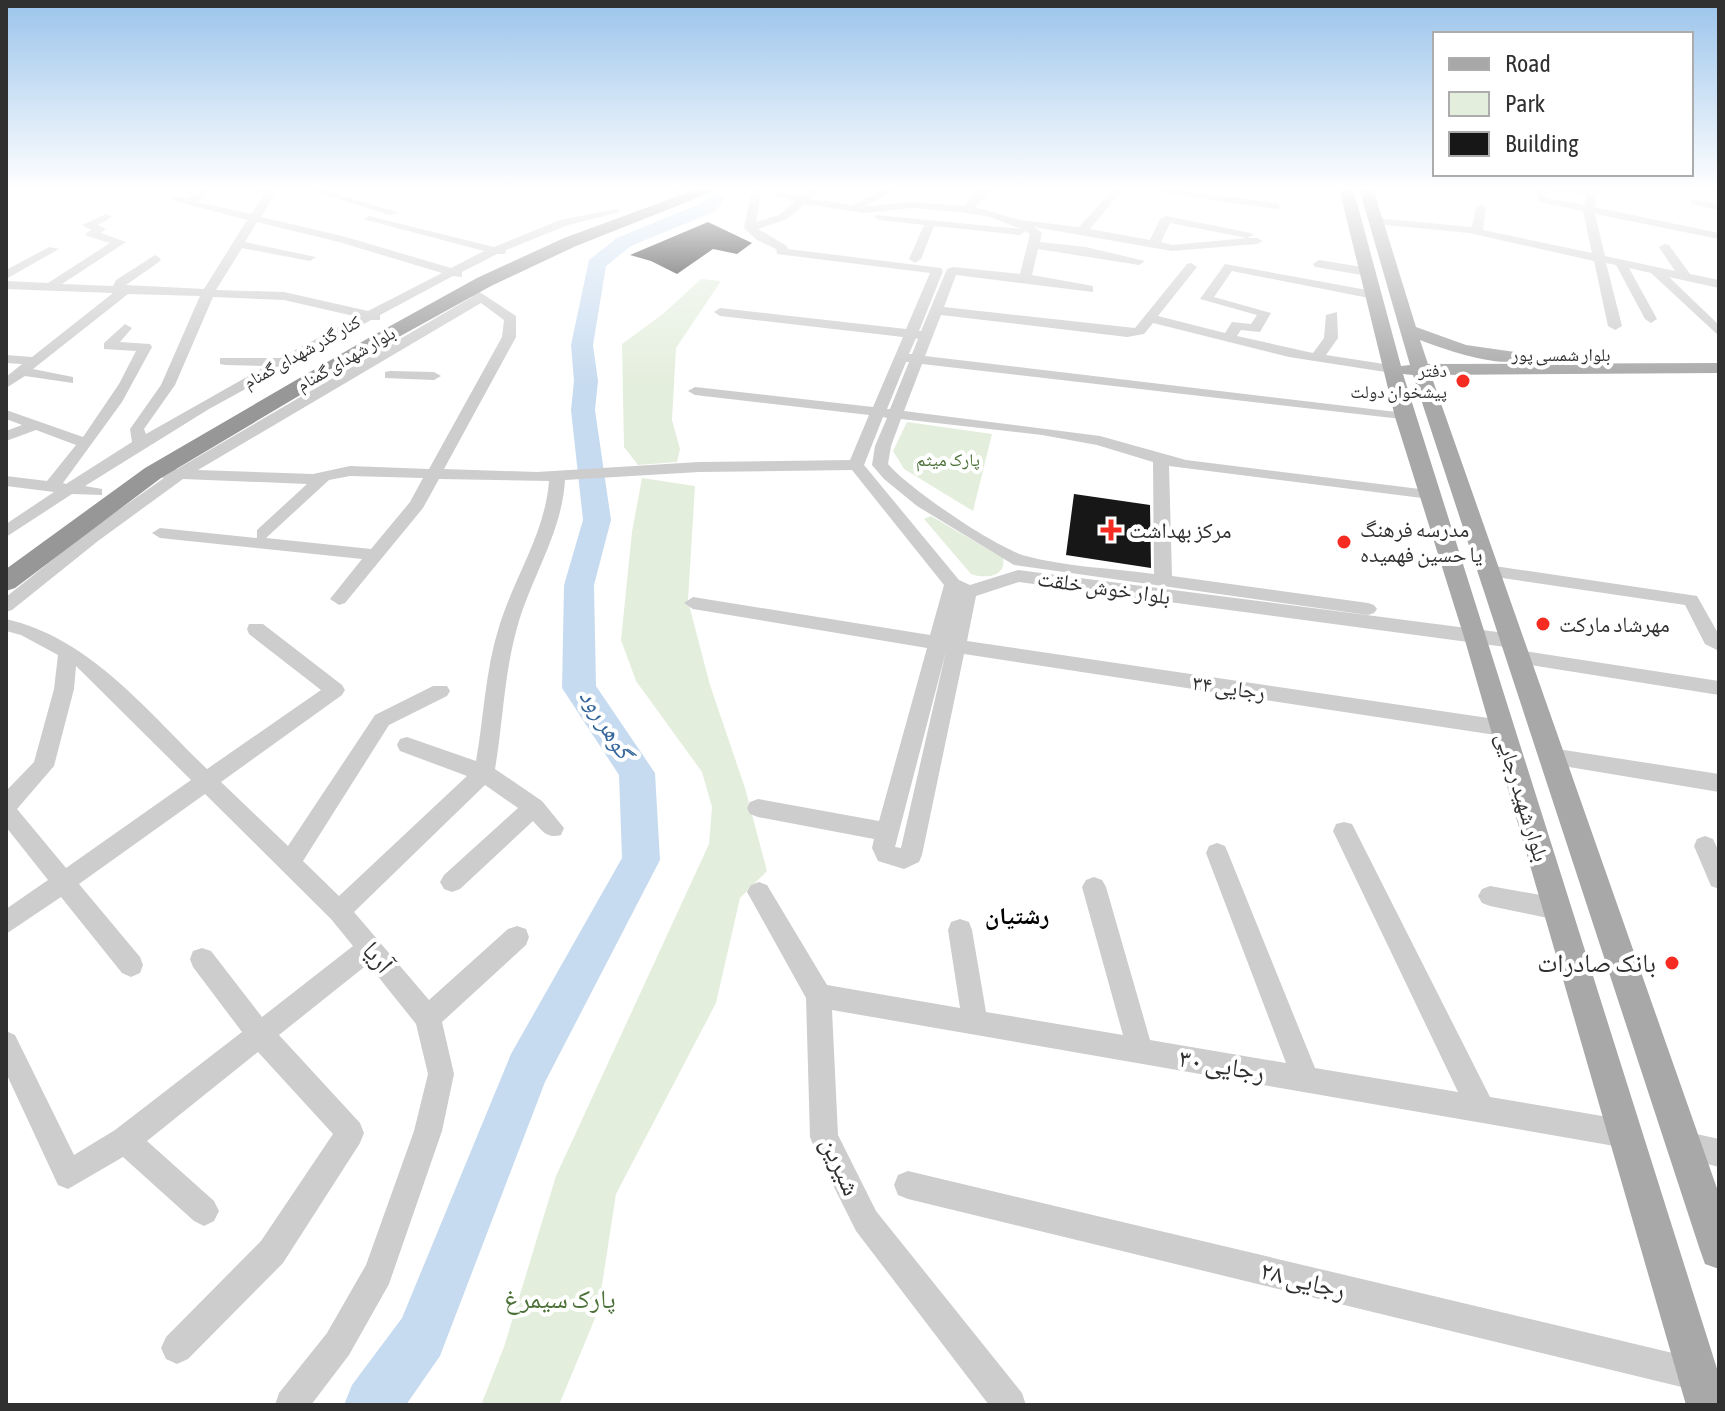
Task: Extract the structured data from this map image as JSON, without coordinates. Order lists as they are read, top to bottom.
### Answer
{
  "streets": {
    "highway": ["بلوار شهدای گمنام"],
    "main road": ["بلوار شمسی پور", "بلوار شهید رجایی"],
    "street": [
      "کنار گذر شهدای گمنام",
      "بلوار خوش خلقت",
      "رجایی ۳۴",
      "آریا",
      "رجایی ۳۰",
      "شیرین",
      "رجایی ۲۸"
    ]
  },
  "crossings": [
    ["کنار گذر شهدای گمنام", "بلوار شهدای گمنام"],
    ["کنار گذر شهدای گمنام", "آریا"],
    ["بلوار شمسی پور", "بلوار شهید رجایی"],
    ["بلوار خوش خلقت", "بلوار شهید رجایی"],
    ["رجایی ۳۴", "بلوار شهید رجایی"],
    ["بلوار شهید رجایی", "رجایی ۳۰"],
    ["بلوار شهید رجایی", "رجایی ۲۸"],
    ["رجایی ۳۰", "شیرین"]
  ],
  "districts": ["رشتیان"],
  "water": ["گوهر رود"],
  "parks": ["پارک میثم", "پارک سیمرغ"],
  "places": {
    "other": [
      "دفتر پیشخوان دولت",
      "مدرسه فرهنگ یا حسین فهمیده",
      "مهرشاد مارکت",
      "بانک صادرات"
    ],
    "health": ["مرکز بهداشت"]
  },
  "legend": ["Road", "Park", "Building"]
}
